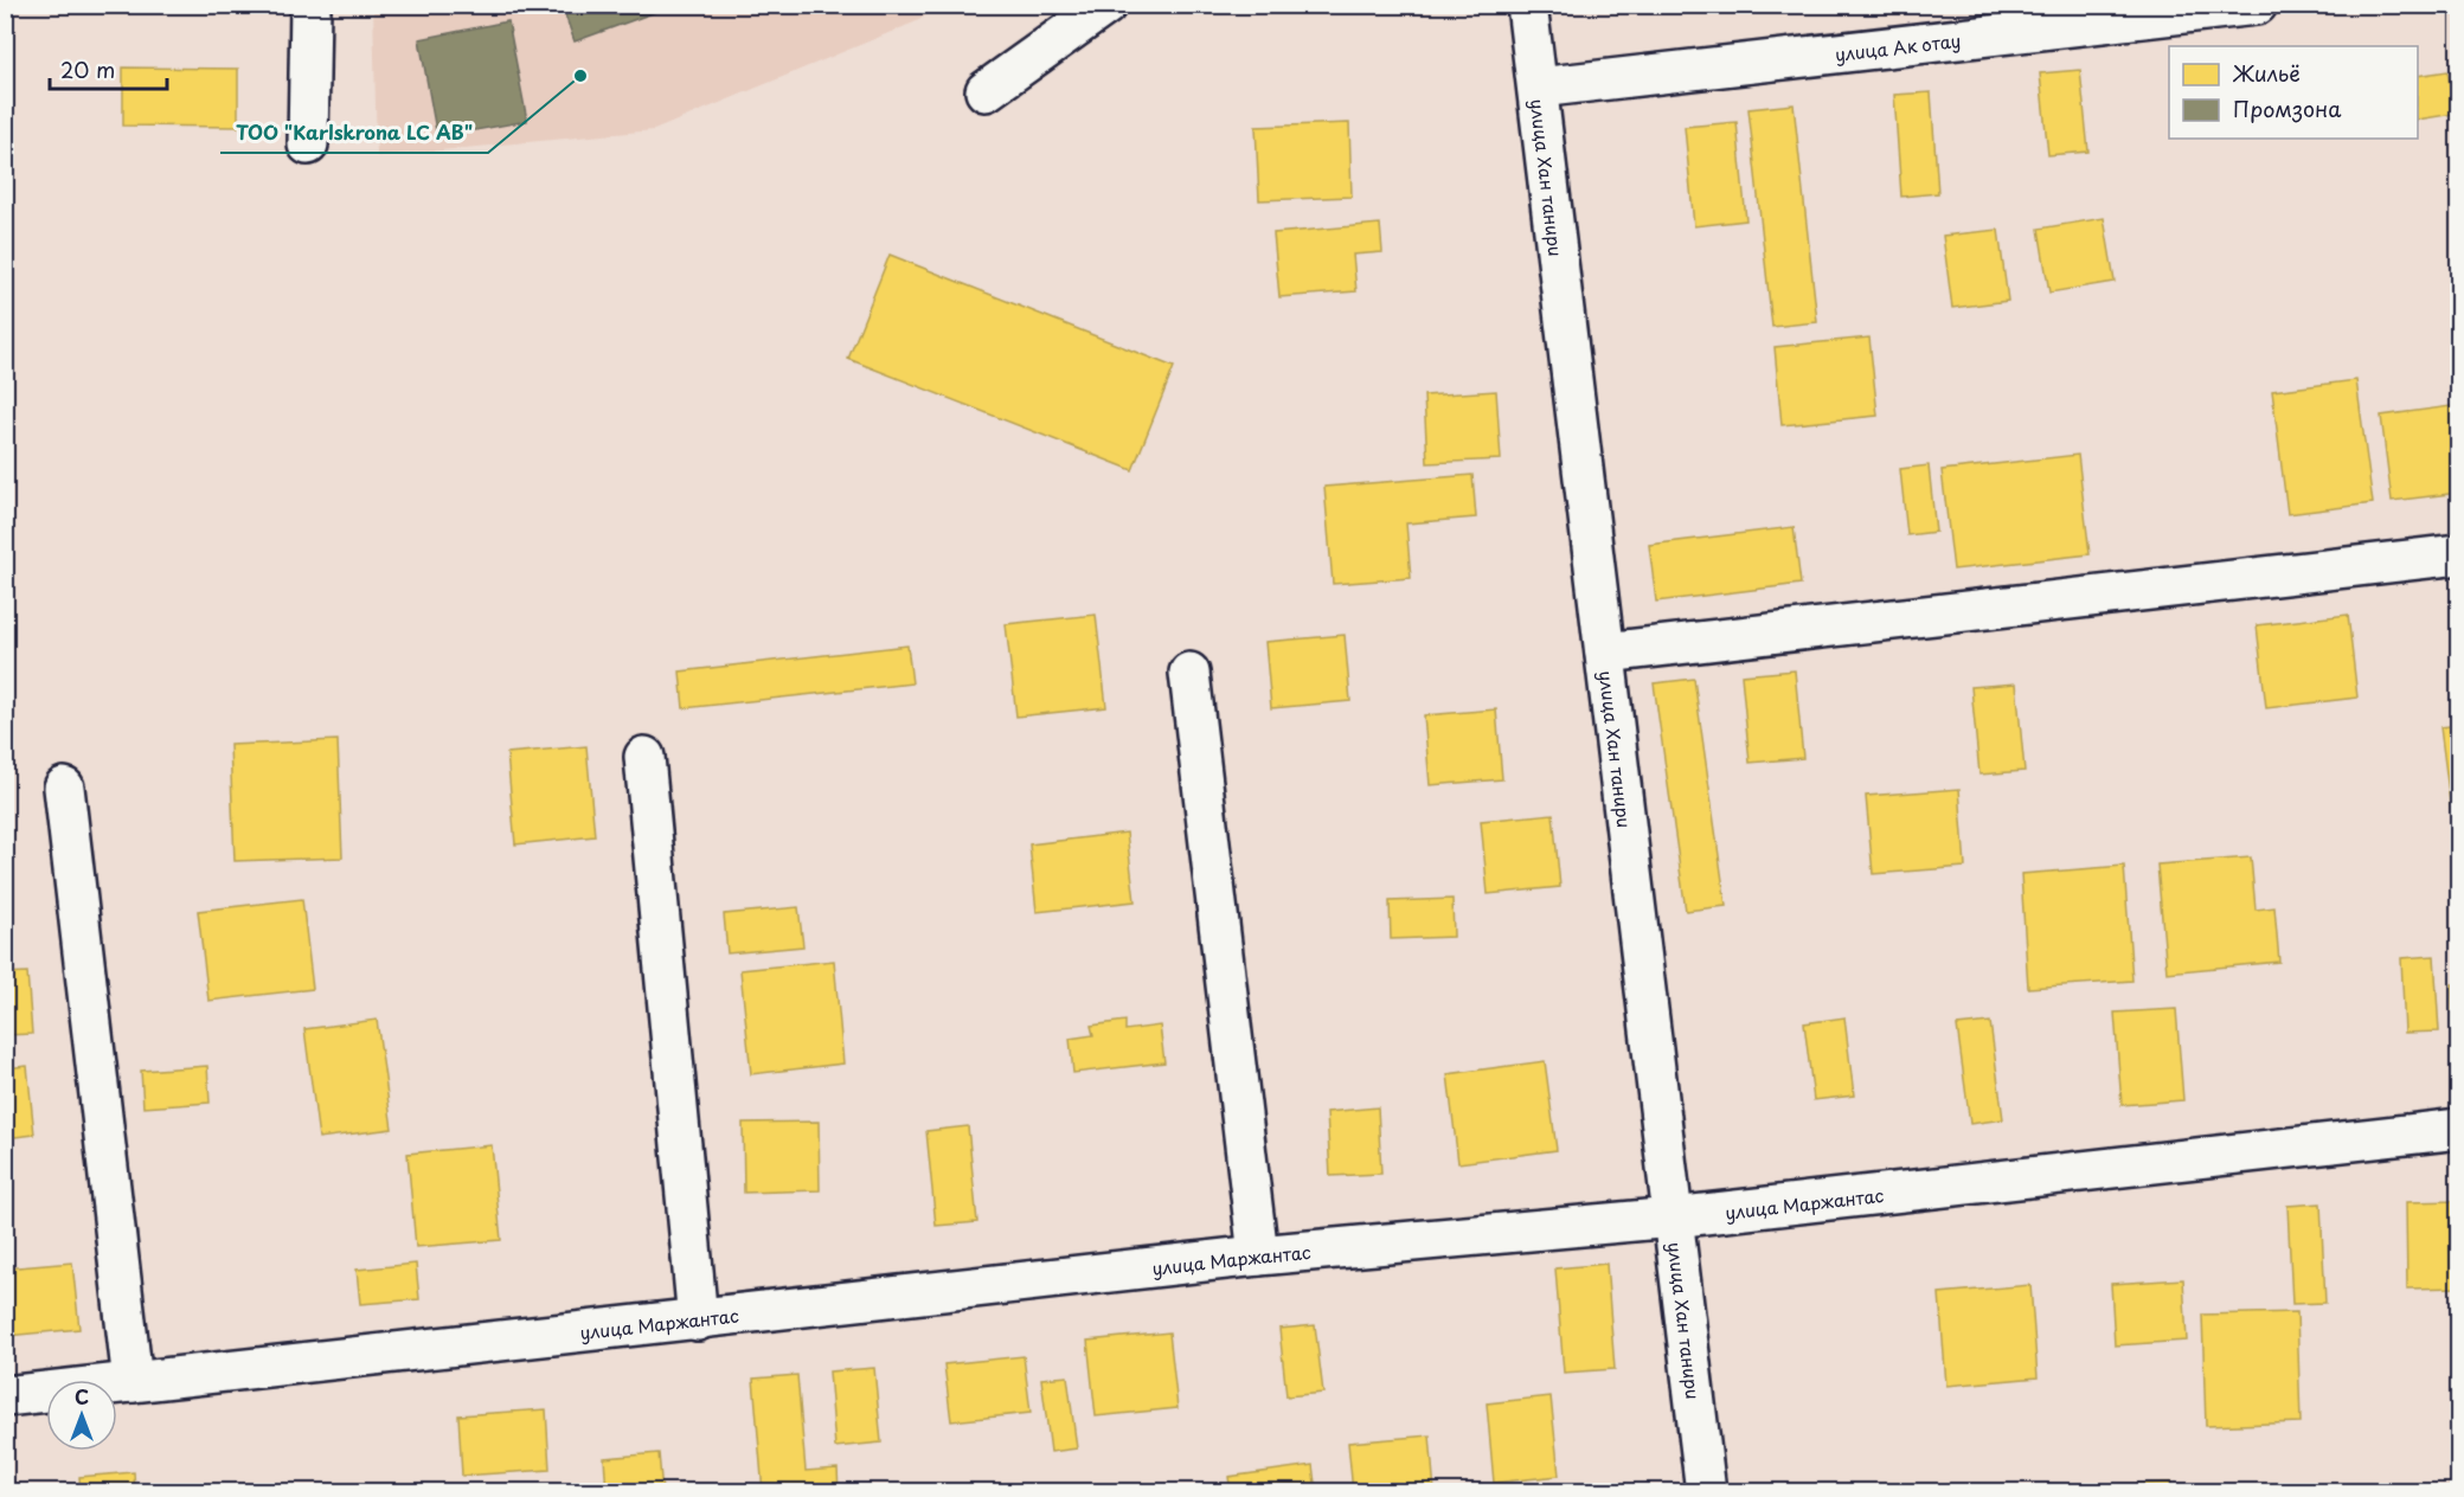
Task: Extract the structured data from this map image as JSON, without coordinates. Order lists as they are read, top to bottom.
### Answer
{
  "streets": {
    "street": ["улица Ак отау", "улица Хан танири", "улица Маржантас"]
  },
  "crossings": [
    ["улица Ак отау", "улица Хан танири"],
    ["улица Хан танири", "улица Маржантас"]
  ],
  "places": ["ТОО \"Karlskrona LC AB\""],
  "legend": ["Жильё", "Промзона"],
  "scale_bar": "20 m",
  "north": "top"
}
